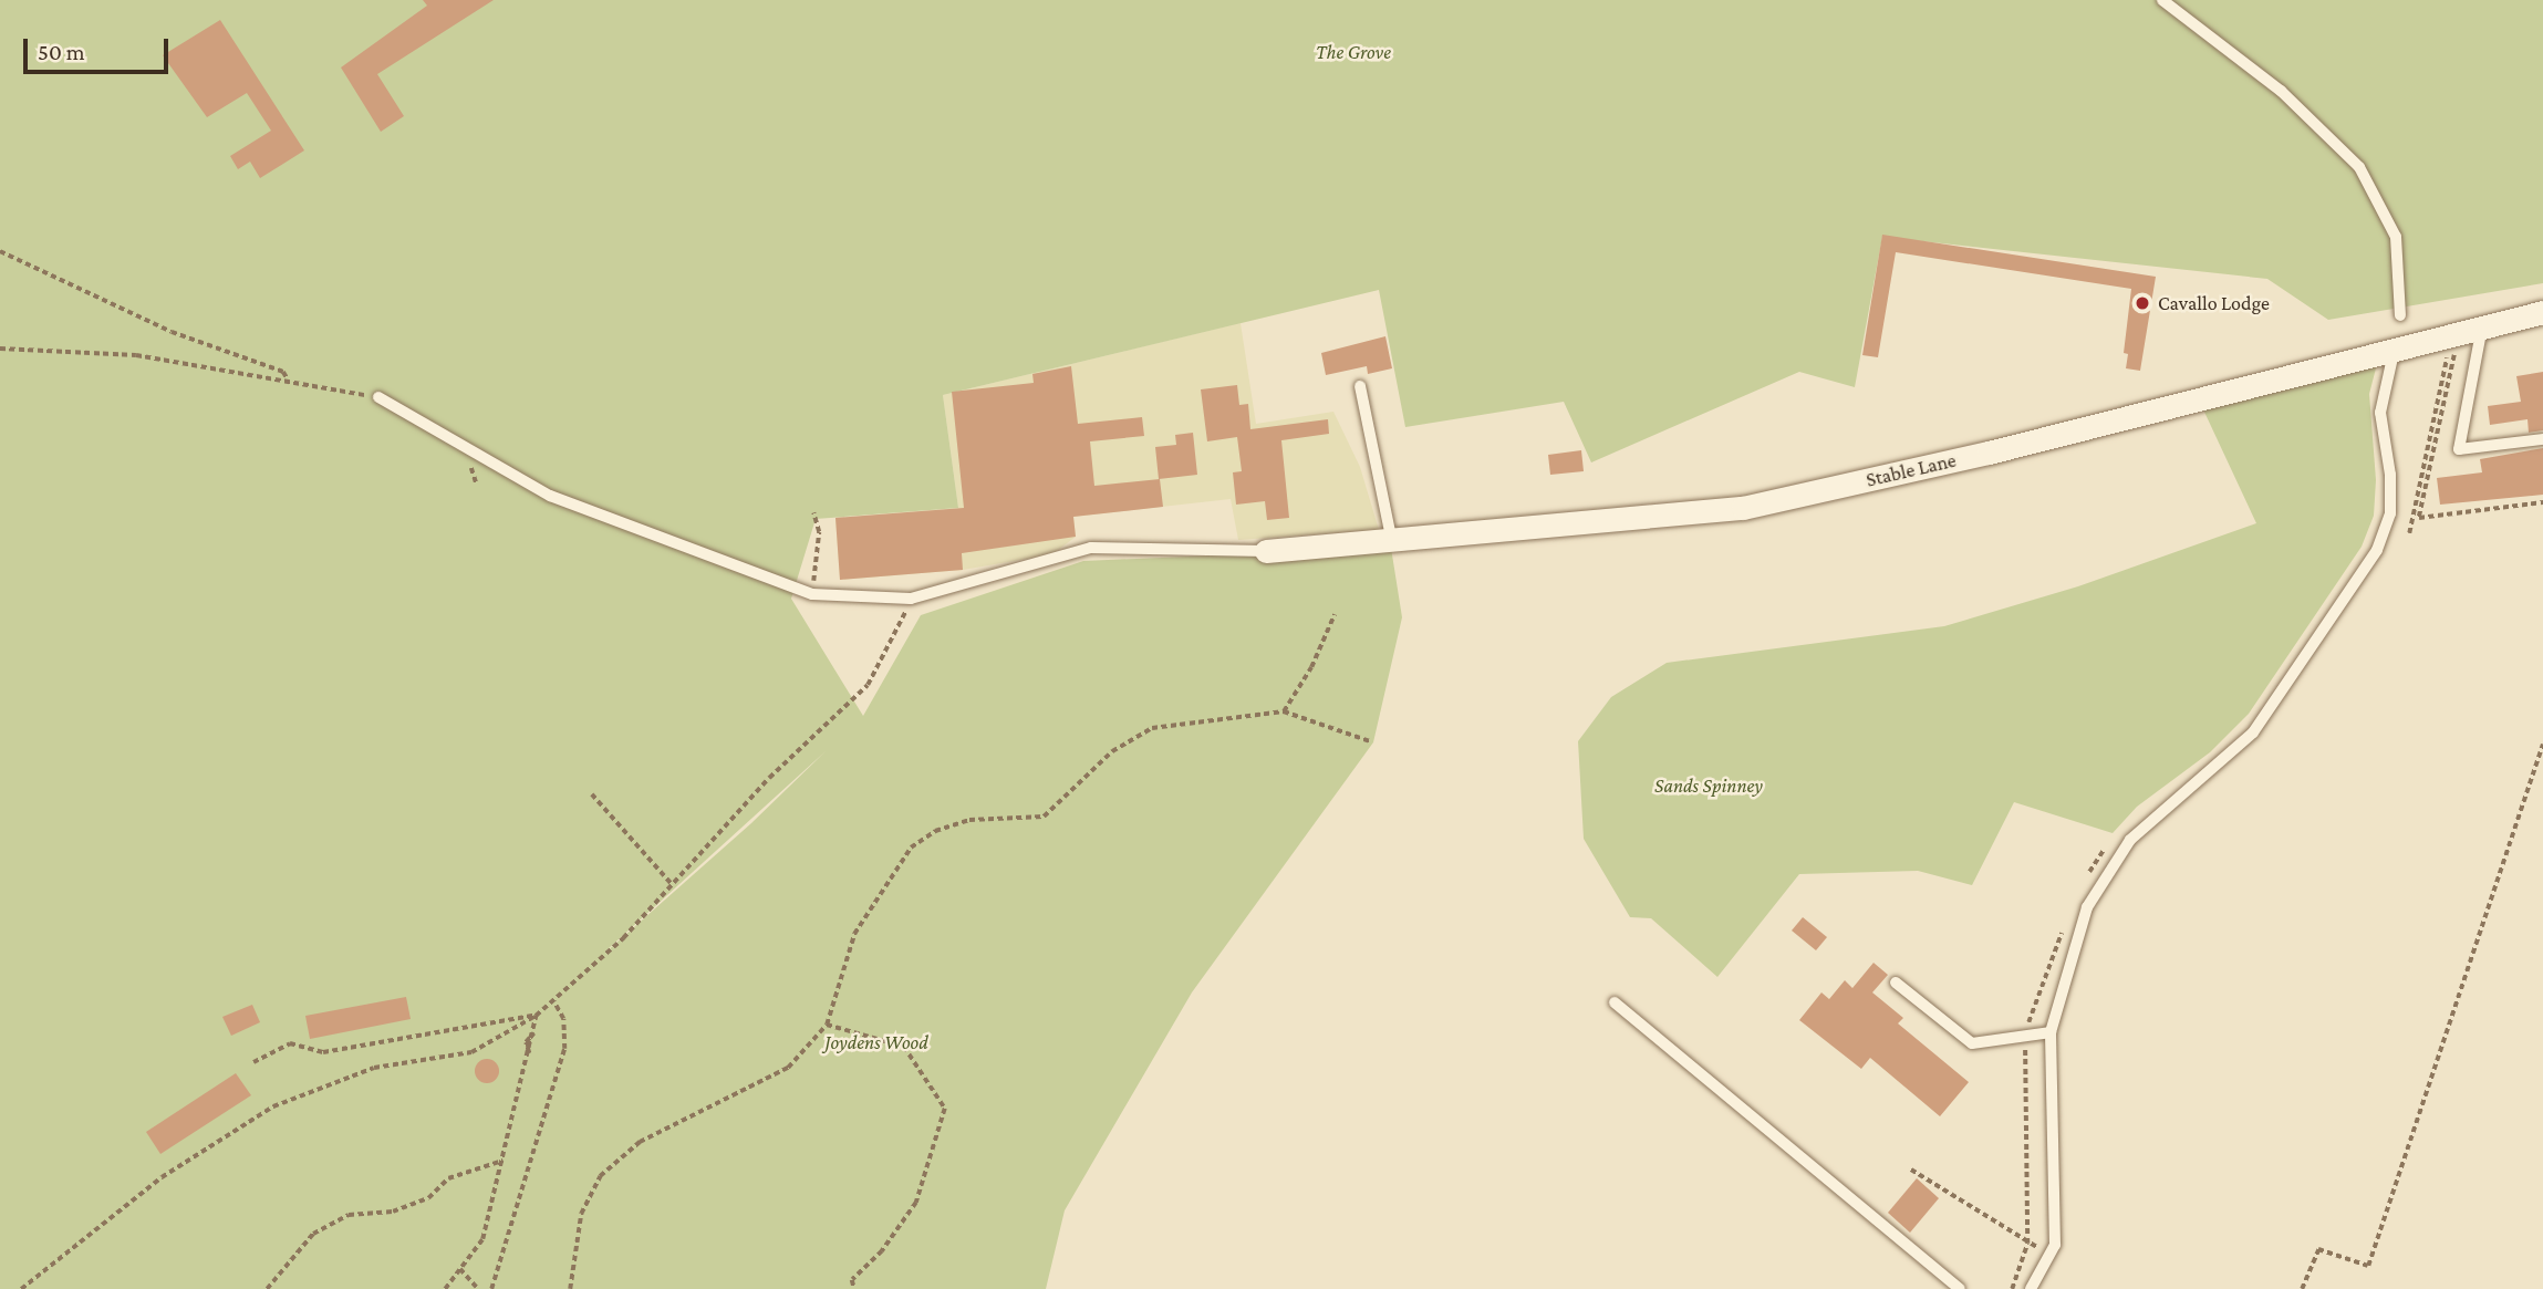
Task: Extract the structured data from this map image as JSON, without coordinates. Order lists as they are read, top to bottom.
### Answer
{
  "streets": {
    "street": ["Stable Lane"]
  },
  "parks": ["The Grove", "Sands Spinney", "Joydens Wood"],
  "places": ["Cavallo Lodge"],
  "scale_bar": "50 m"
}
